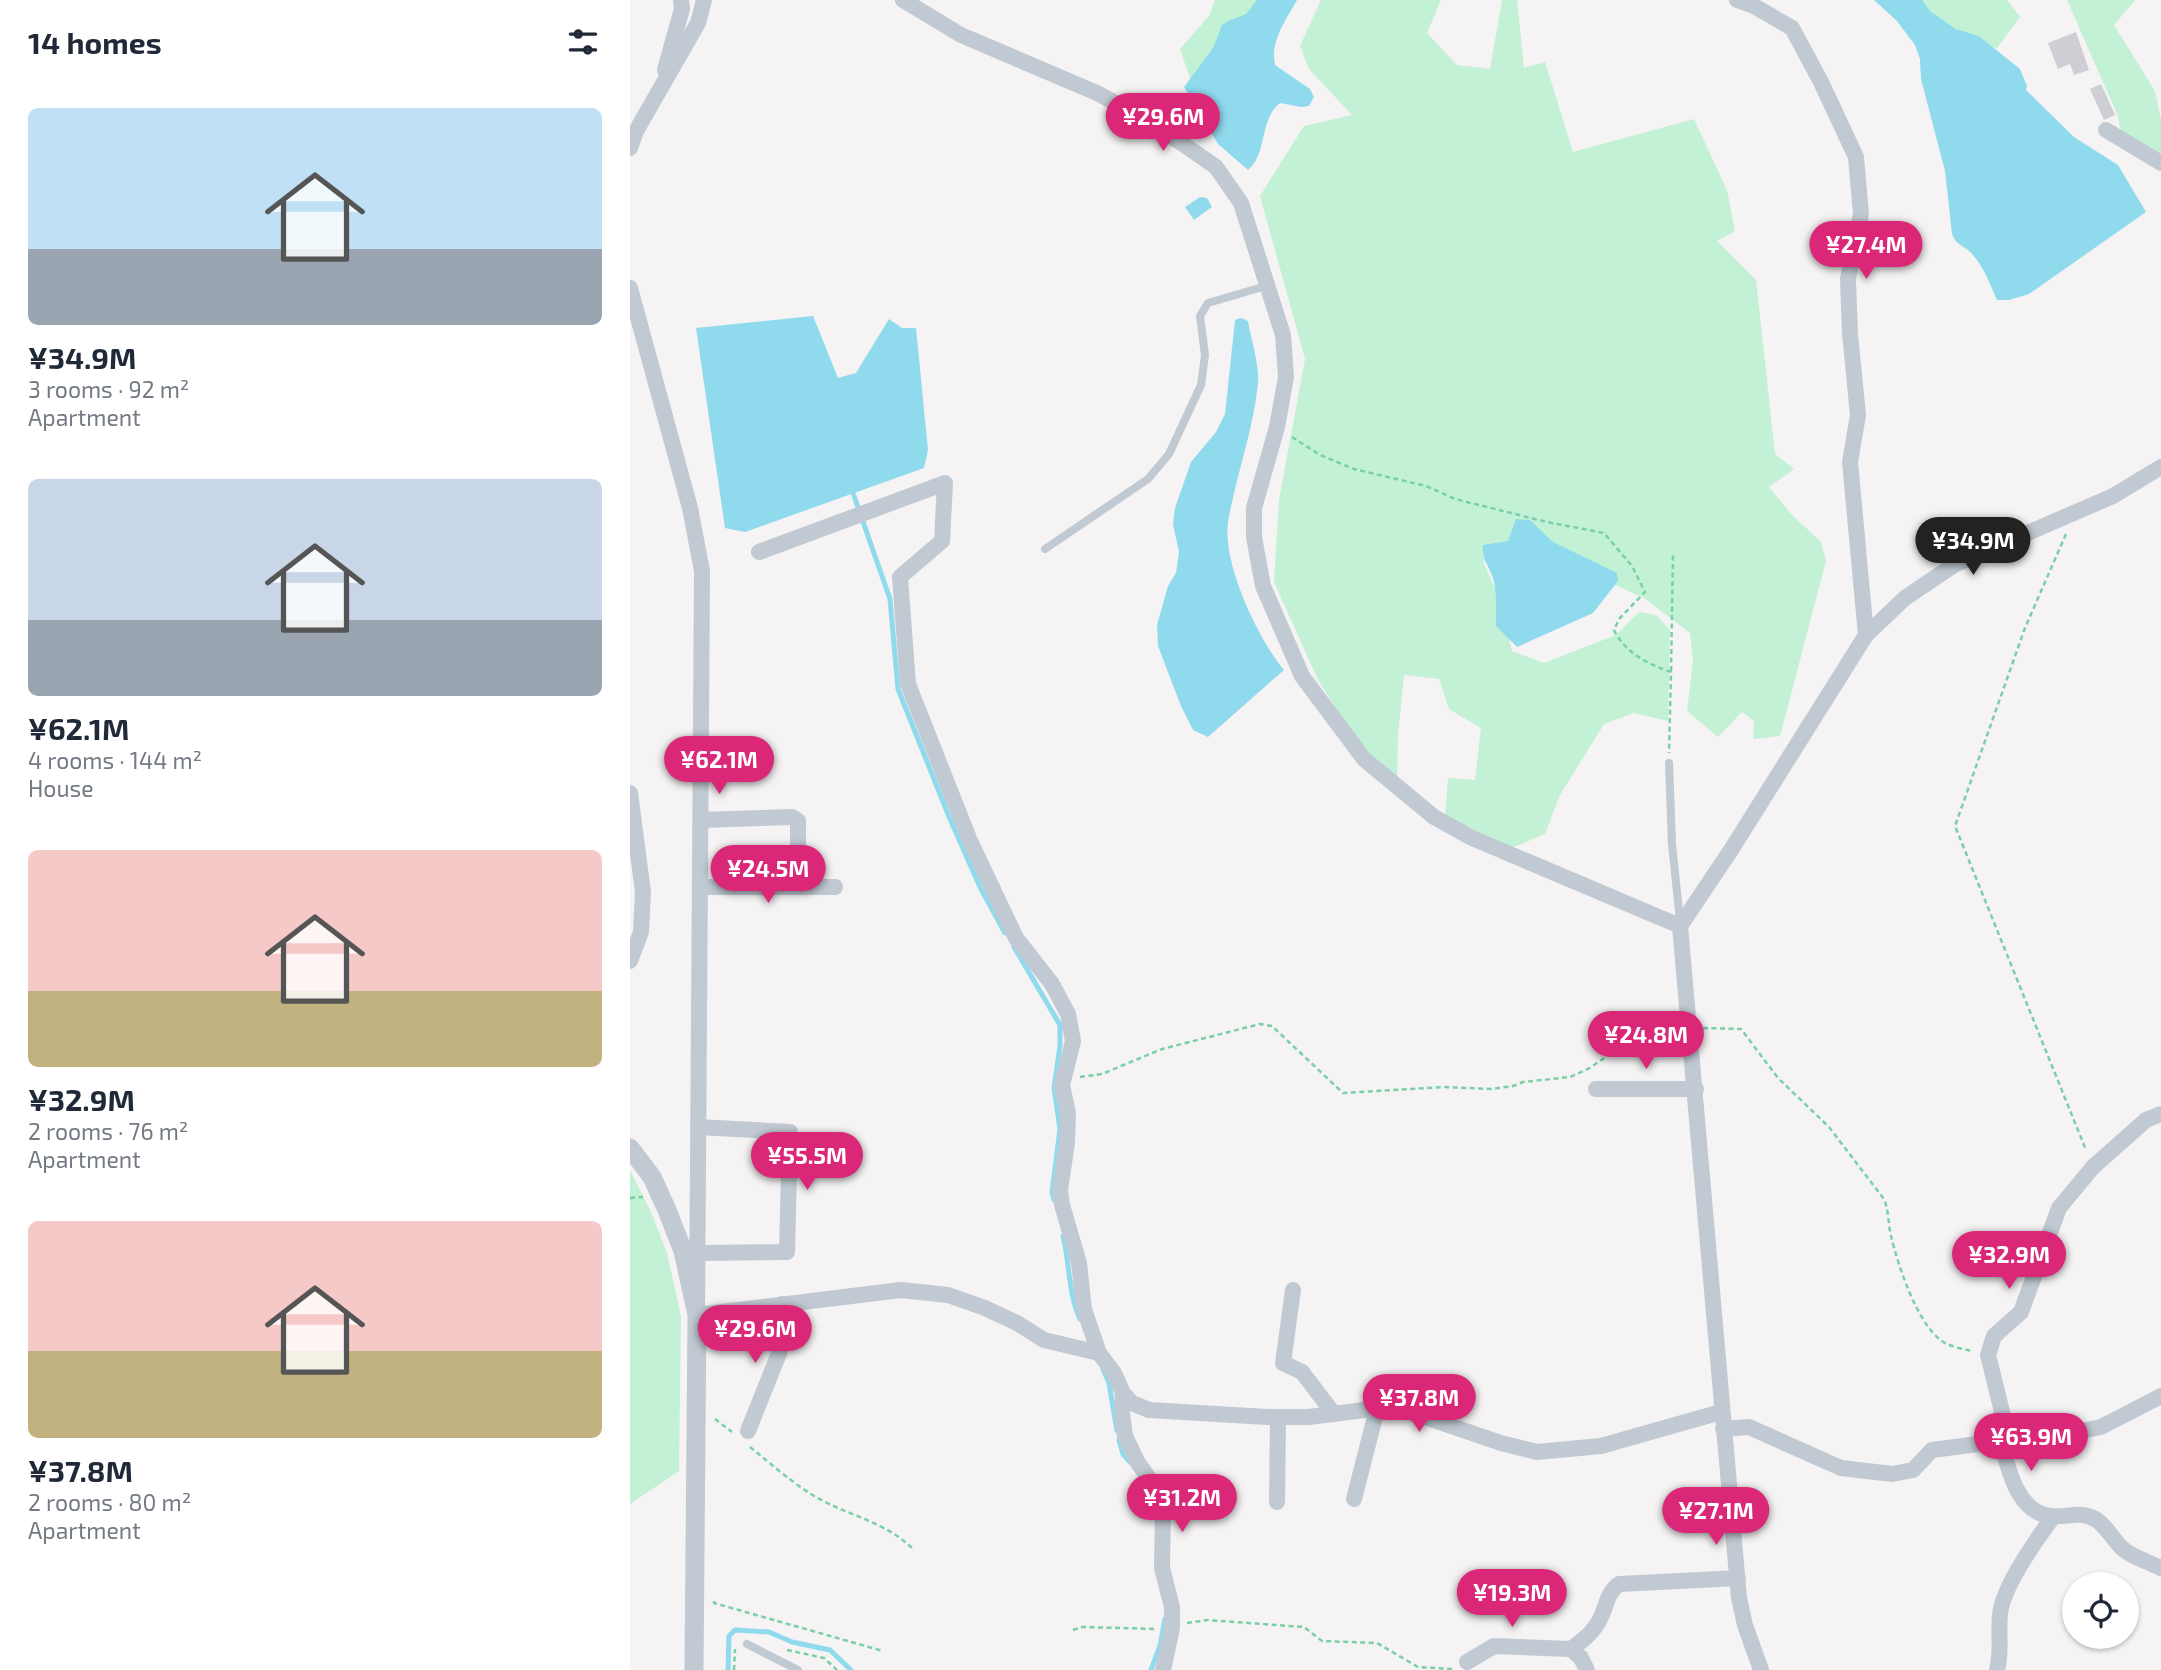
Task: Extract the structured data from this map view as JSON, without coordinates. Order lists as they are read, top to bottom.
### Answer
{
  "page": {
    "heading": "14 homes",
    "list": [
      {
        "name": "¥34.9M",
        "note": "3 rooms · 92 m² · Apartment"
      },
      {
        "name": "¥62.1M",
        "note": "4 rooms · 144 m² · House"
      },
      {
        "name": "¥32.9M",
        "note": "2 rooms · 76 m² · Apartment"
      },
      {
        "name": "¥37.8M",
        "note": "2 rooms · 80 m² · Apartment"
      }
    ],
    "price": [
      "¥29.6M",
      "¥27.4M",
      "¥34.9M",
      "¥62.1M",
      "¥24.5M",
      "¥24.8M",
      "¥55.5M",
      "¥32.9M",
      "¥29.6M",
      "¥37.8M",
      "¥63.9M",
      "¥31.2M",
      "¥27.1M",
      "¥19.3M"
    ]
  }
}
